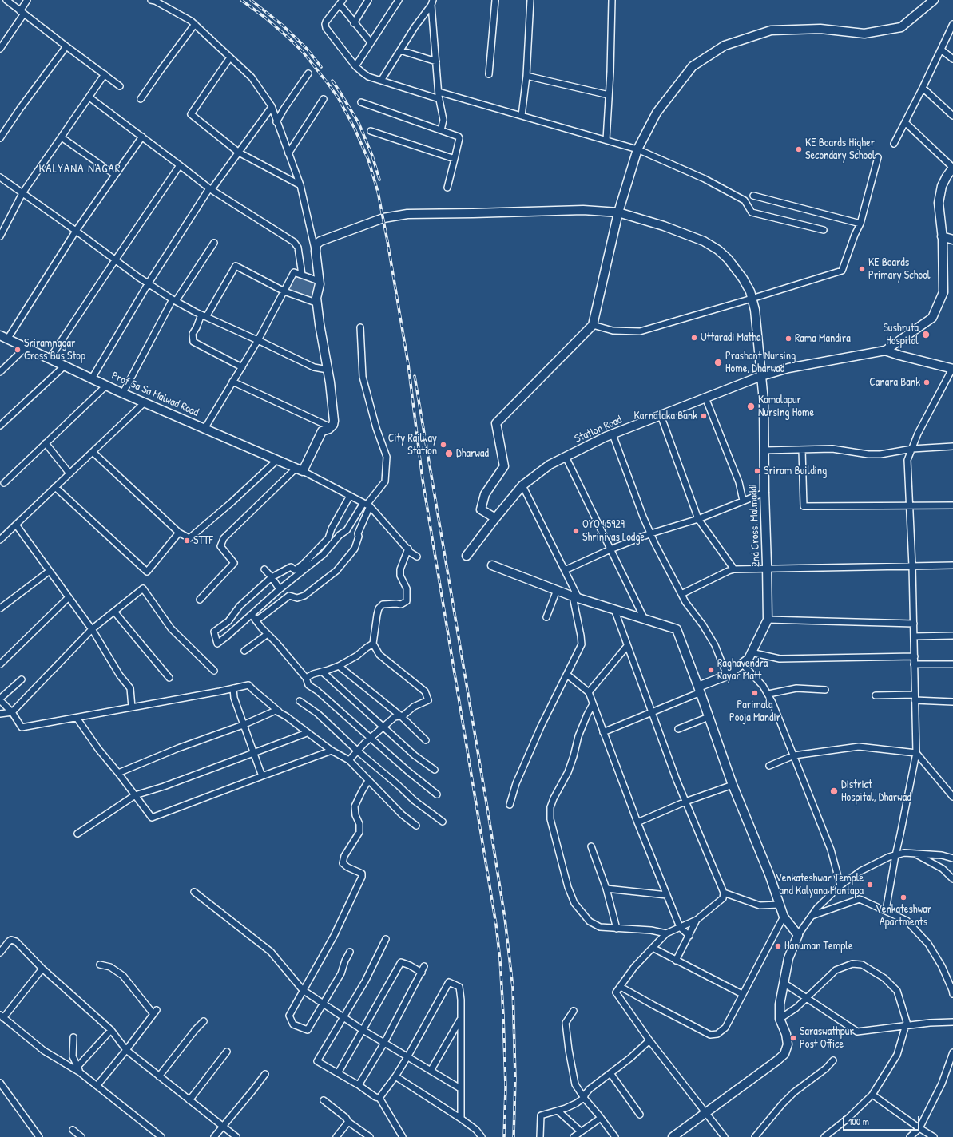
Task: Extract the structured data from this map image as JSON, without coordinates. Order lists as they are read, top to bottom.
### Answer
{
  "streets": {
    "street": ["Prof Sa Sa Malwad Road", "Station Road", "2nd Cross, Malmaddi"]
  },
  "crossings": [
    ["Station Road", "2nd Cross, Malmaddi"]
  ],
  "districts": ["KALYANA NAGAR"],
  "places": [
    "KE Boards Higher Secondary School",
    "KE Boards Primary School",
    "Sushruta Hospital",
    "Uttaradi Matha",
    "Rama Mandira",
    "Sriramnagar Cross Bus Stop",
    "Prashant Nursing Home, Dharwad",
    "Canara Bank",
    "Kamalapur Nursing Home",
    "Karnataka Bank",
    "City Railway Station",
    "Dharwad",
    "Sriram Building",
    "OYO 45929 Shrinivas Lodge",
    "STTF",
    "Raghavendra Rayar Matt",
    "Parimala Pooja Mandir",
    "District Hospital, Dharwad",
    "Venkateshwar Temple and Kalyana Mantapa",
    "Venkateshwar Apartments",
    "Hanuman Temple",
    "Saraswathpur Post Office"
  ],
  "scale_bar": "100 m"
}
